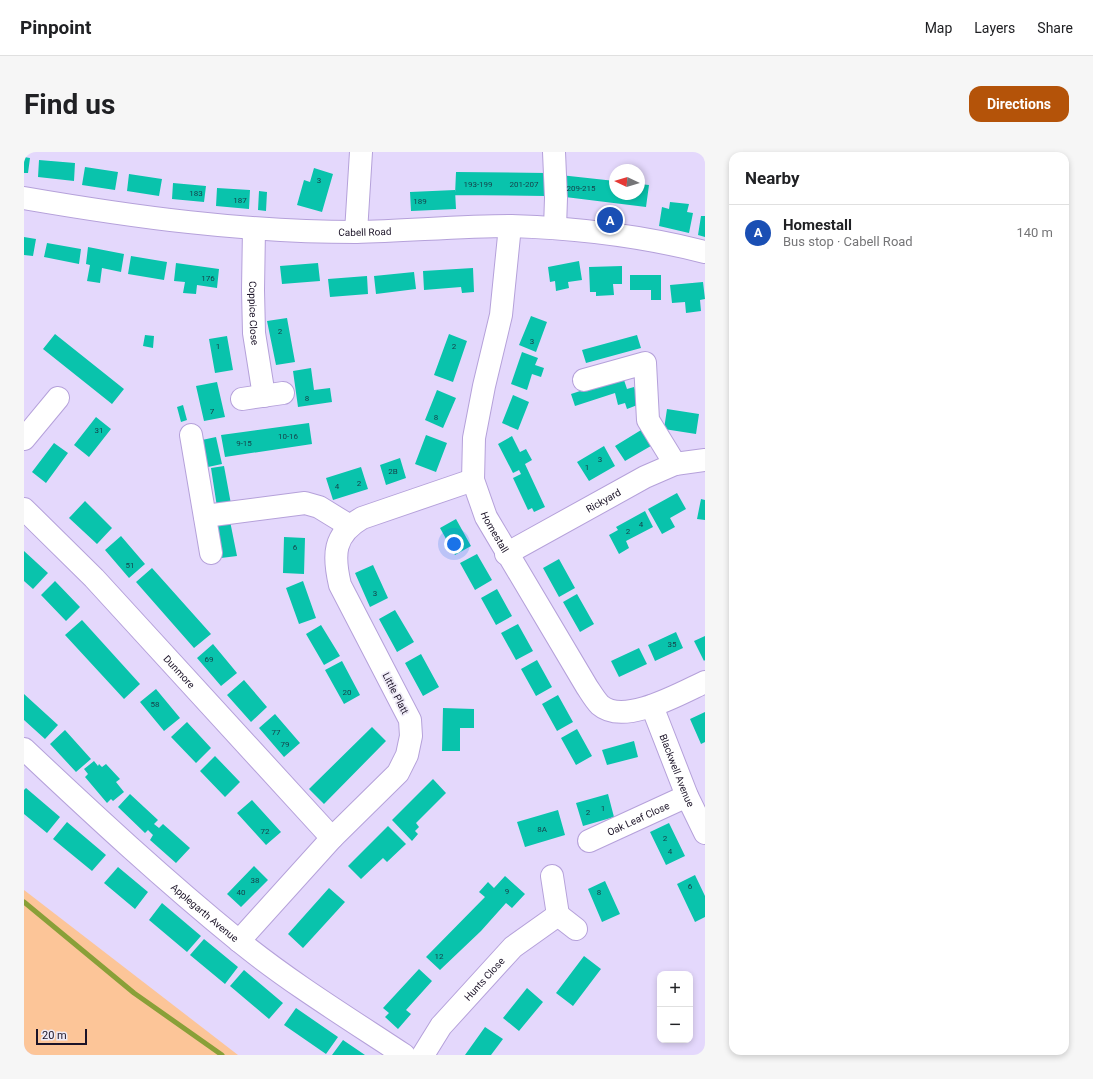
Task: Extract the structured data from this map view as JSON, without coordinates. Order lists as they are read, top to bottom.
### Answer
{
  "streets": {
    "street": [
      "Cabell Road",
      "Coppice Close",
      "Rickyard",
      "Homestall",
      "Dunmore",
      "Little Platt",
      "Blackwell Avenue",
      "Oak Leaf Close",
      "Applegarth Avenue",
      "Hunts Close"
    ]
  },
  "crossings": [
    ["Cabell Road", "Coppice Close"],
    ["Cabell Road", "Homestall"],
    ["Rickyard", "Homestall"],
    ["Homestall", "Little Platt"],
    ["Homestall", "Blackwell Avenue"],
    ["Dunmore", "Little Platt"],
    ["Little Platt", "Applegarth Avenue"],
    ["Blackwell Avenue", "Oak Leaf Close"]
  ],
  "house_numbers": [
    "3",
    "193-199",
    "201-207",
    "209-215",
    "183",
    "187",
    "189",
    "176",
    "2",
    "3",
    "1",
    "2",
    "8",
    "7",
    "8",
    "31",
    "10-16",
    "9-15",
    "3",
    "1",
    "2B",
    "2",
    "4",
    "4",
    "2",
    "6",
    "51",
    "3",
    "35",
    "69",
    "20",
    "58",
    "77",
    "79",
    "1",
    "2",
    "8A",
    "72",
    "2",
    "4",
    "38",
    "6",
    "9",
    "40",
    "8",
    "12"
  ],
  "scale_bar": "20 m",
  "north": "left",
  "page": {
    "header": "Pinpoint",
    "nav": ["Map", "Layers", "Share"],
    "buttons": "Directions",
    "title": "Find us",
    "heading": "Nearby",
    "list": [
      {
        "mark": "A",
        "name": "Homestall",
        "note": "Bus stop · Cabell Road",
        "value": "140 m"
      }
    ],
    "pins": "A",
    "map_buttons": ["+", "−"],
    "scale": "20 m"
  }
}
